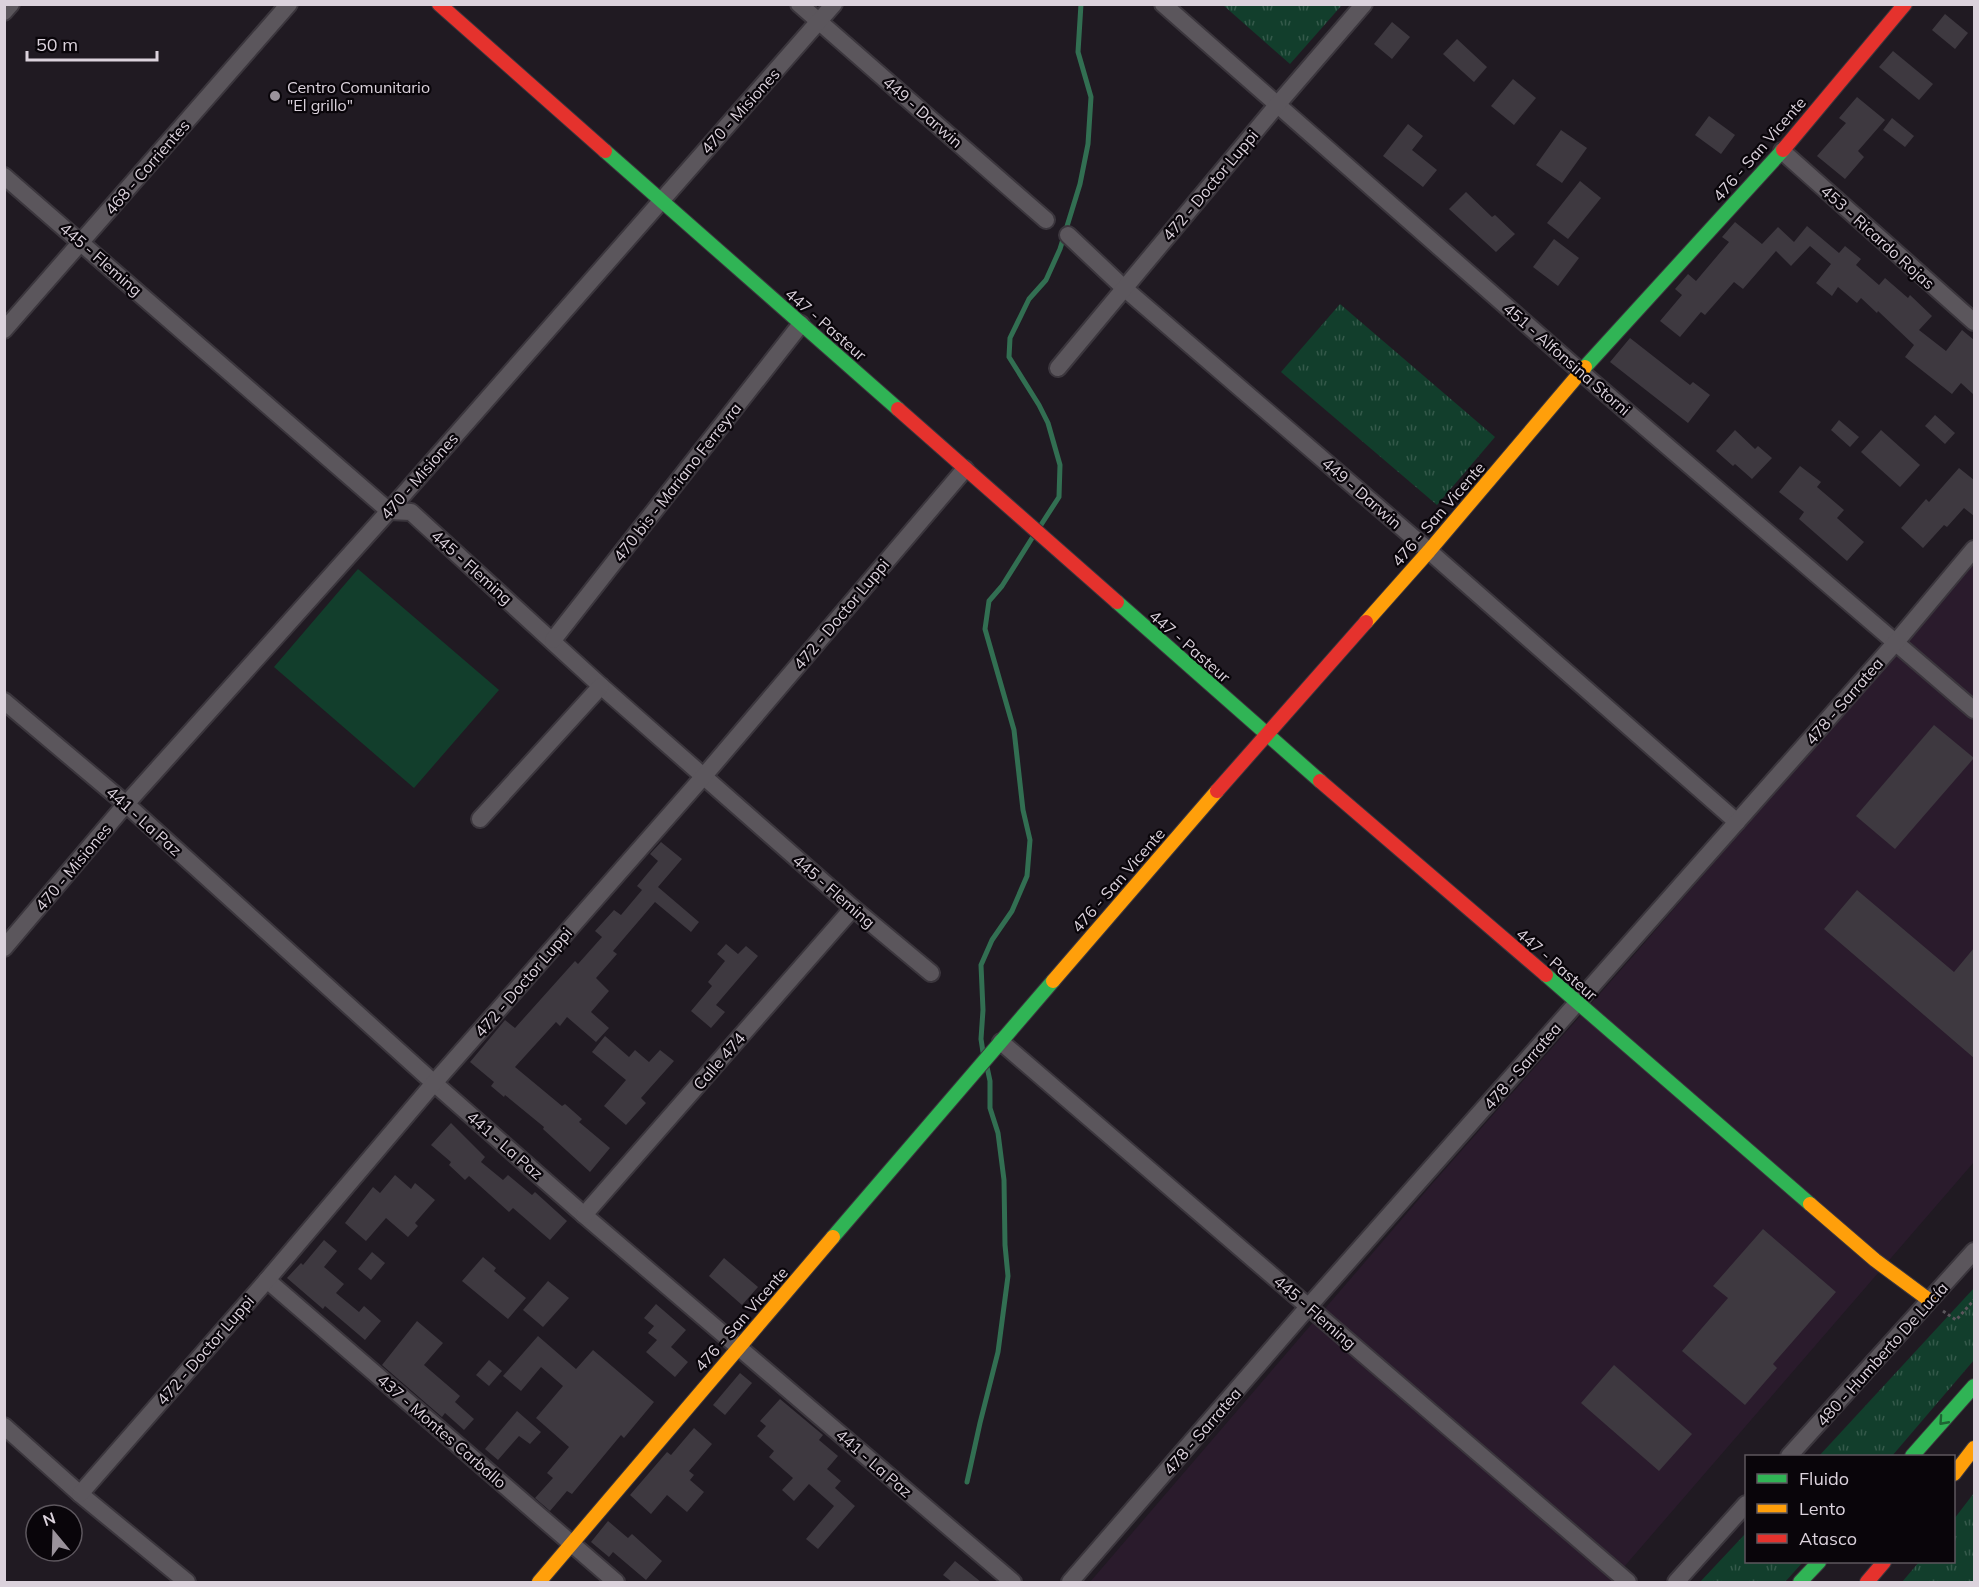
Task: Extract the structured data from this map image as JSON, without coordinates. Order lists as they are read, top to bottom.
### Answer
{
  "streets": {
    "main road": ["476 - San Vicente", "447 - Pasteur"],
    "street": [
      "470 - Misiones",
      "449 - Darwin",
      "468 - Corrientes",
      "472 - Doctor Luppi",
      "453 - Ricardo Rojas",
      "445 - Fleming",
      "451 - Alfonsina Storni",
      "470 bis - Mariano Ferreyra",
      "478 - Sarratea",
      "441 - La Paz",
      "Calle 474",
      "480 - Humberto De Lucía",
      "437 - Montes Carballo"
    ]
  },
  "crossings": [
    ["470 - Misiones", "449 - Darwin"],
    ["470 - Misiones", "445 - Fleming"],
    ["470 - Misiones", "447 - Pasteur"],
    ["470 - Misiones", "441 - La Paz"],
    ["449 - Darwin", "476 - San Vicente"],
    ["449 - Darwin", "472 - Doctor Luppi"],
    ["449 - Darwin", "478 - Sarratea"],
    ["476 - San Vicente", "453 - Ricardo Rojas"],
    ["476 - San Vicente", "445 - Fleming"],
    ["476 - San Vicente", "447 - Pasteur"],
    ["476 - San Vicente", "451 - Alfonsina Storni"],
    ["476 - San Vicente", "441 - La Paz"],
    ["476 - San Vicente", "437 - Montes Carballo"],
    ["468 - Corrientes", "445 - Fleming"],
    ["472 - Doctor Luppi", "445 - Fleming"],
    ["472 - Doctor Luppi", "447 - Pasteur"],
    ["472 - Doctor Luppi", "451 - Alfonsina Storni"],
    ["472 - Doctor Luppi", "441 - La Paz"],
    ["472 - Doctor Luppi", "437 - Montes Carballo"],
    ["445 - Fleming", "470 bis - Mariano Ferreyra"],
    ["445 - Fleming", "478 - Sarratea"],
    ["445 - Fleming", "Calle 474"],
    ["447 - Pasteur", "470 bis - Mariano Ferreyra"],
    ["447 - Pasteur", "478 - Sarratea"],
    ["447 - Pasteur", "480 - Humberto De Lucía"],
    ["451 - Alfonsina Storni", "478 - Sarratea"],
    ["441 - La Paz", "Calle 474"]
  ],
  "places": ["Centro Comunitario \"El grillo\""],
  "legend": ["Fluido", "Lento", "Atasco"],
  "scale_bar": "50 m",
  "north": "top"
}
